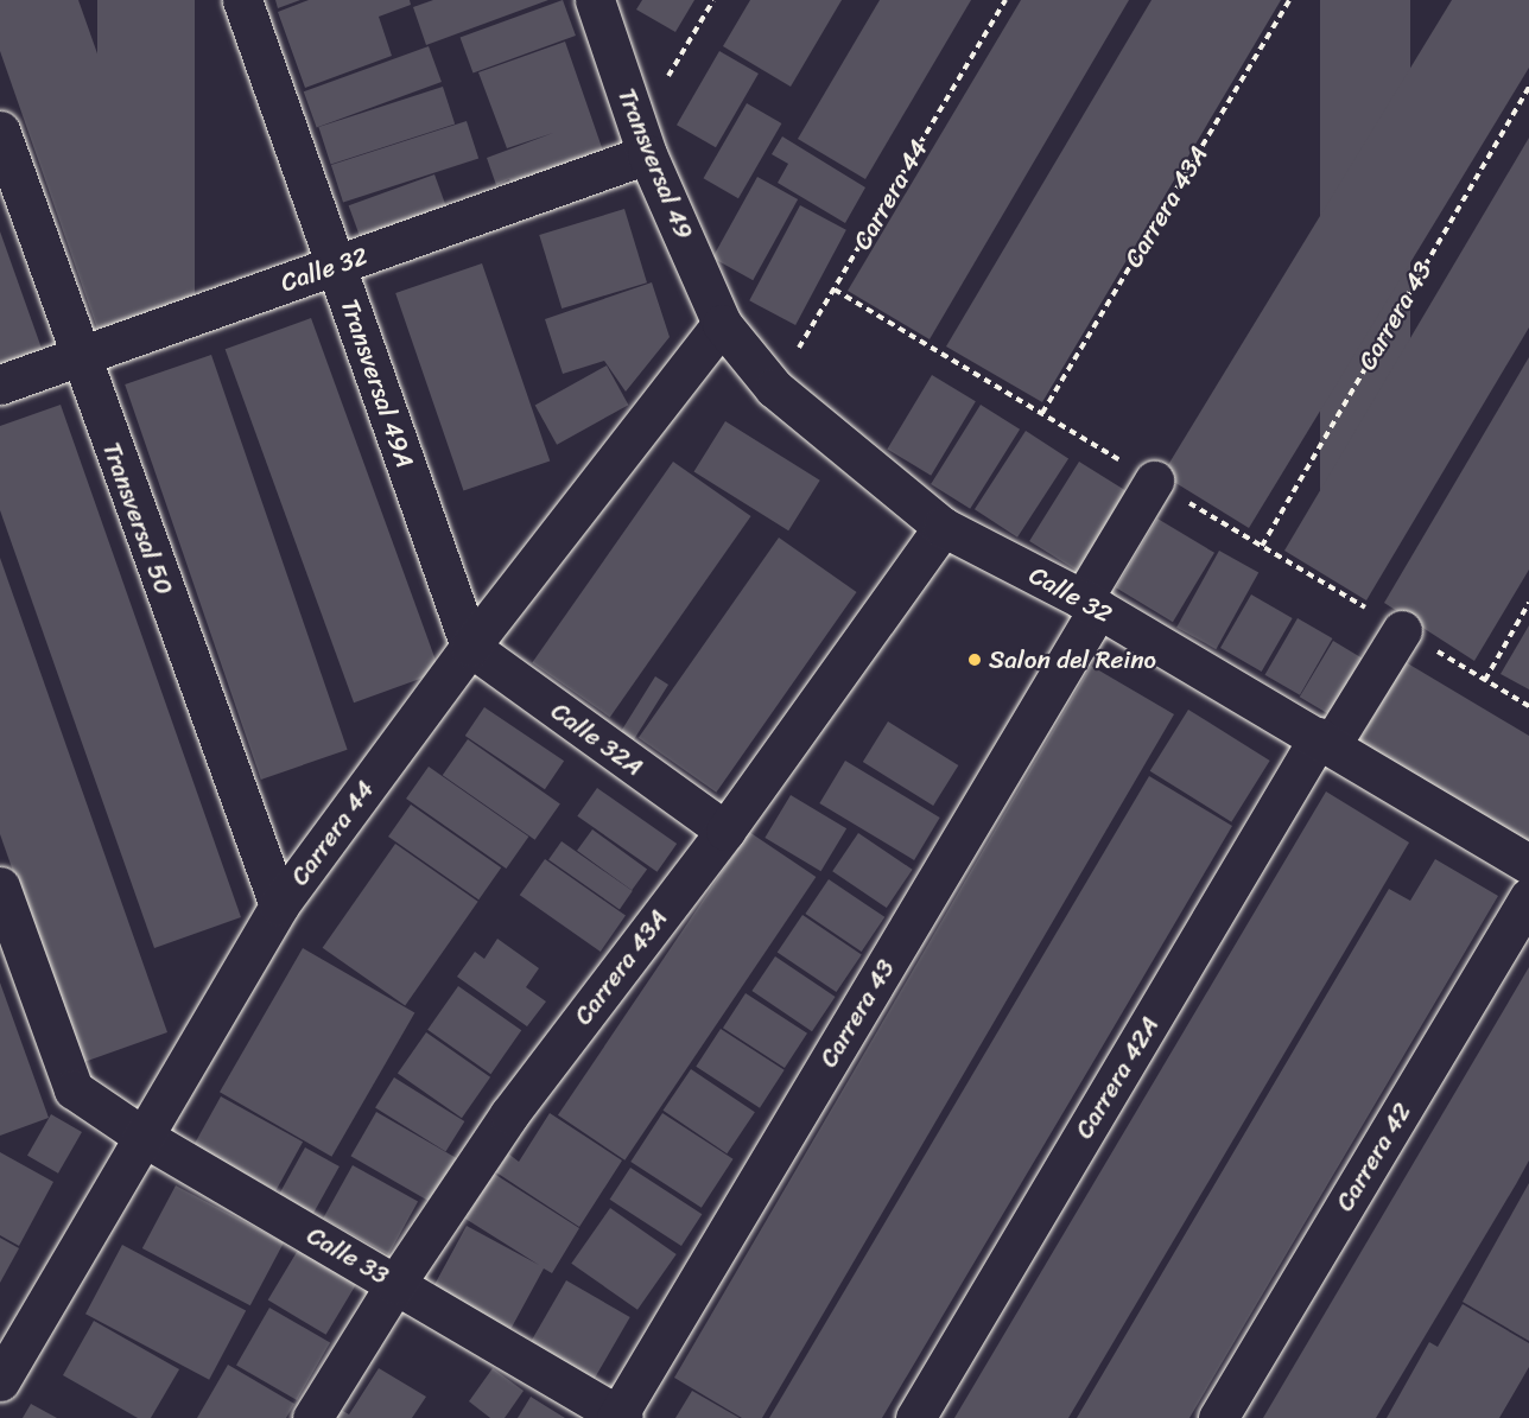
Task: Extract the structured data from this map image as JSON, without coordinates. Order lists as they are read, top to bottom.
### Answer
{
  "streets": {
    "street": [
      "Transversal 49",
      "Carrera 44",
      "Carrera 43A",
      "Calle 32",
      "Carrera 43",
      "Transversal 49A",
      "Transversal 50",
      "Calle 32A",
      "Carrera 42A",
      "Carrera 42",
      "Calle 33"
    ]
  },
  "crossings": [
    ["Transversal 49", "Carrera 44"],
    ["Transversal 49", "Calle 32"],
    ["Carrera 44", "Calle 32"],
    ["Carrera 44", "Transversal 49A"],
    ["Carrera 44", "Transversal 50"],
    ["Carrera 44", "Calle 32A"],
    ["Carrera 44", "Calle 33"],
    ["Carrera 43A", "Calle 32"],
    ["Carrera 43A", "Calle 32A"],
    ["Carrera 43A", "Calle 33"],
    ["Calle 32", "Carrera 43"],
    ["Calle 32", "Transversal 49A"],
    ["Calle 32", "Transversal 50"],
    ["Calle 32", "Carrera 42A"],
    ["Carrera 43", "Calle 33"],
    ["Transversal 49A", "Calle 32A"]
  ],
  "places": ["Salon del Reino"]
}
